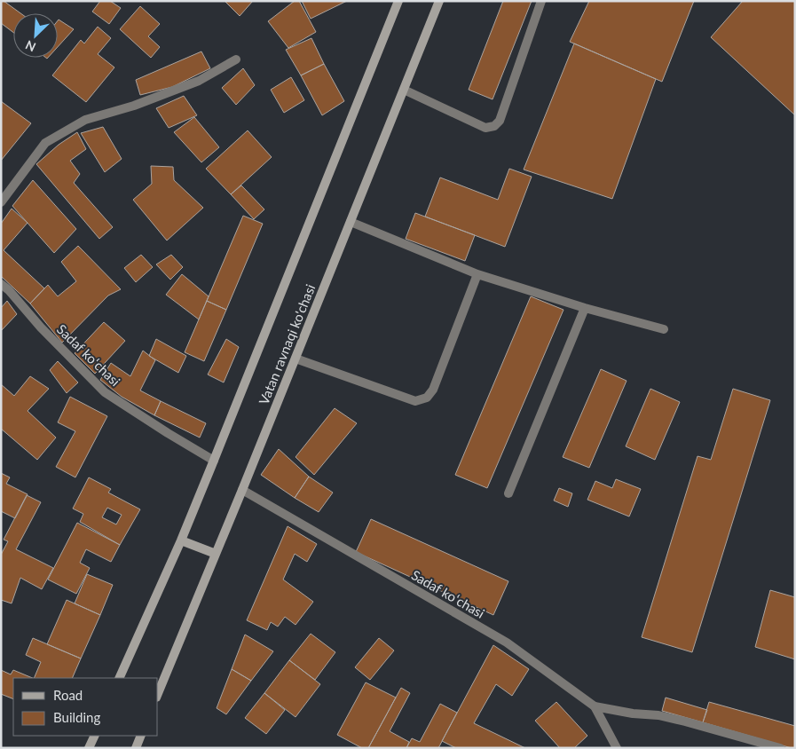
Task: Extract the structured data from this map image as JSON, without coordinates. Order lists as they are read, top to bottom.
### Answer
{
  "streets": {
    "main road": ["Vatan ravnaqi ko'chasi"],
    "street": ["Sadaf koʻchasi"]
  },
  "crossings": [
    ["Vatan ravnaqi ko'chasi", "Sadaf koʻchasi"]
  ],
  "legend": ["Road", "Building"],
  "north": "bottom left"
}
